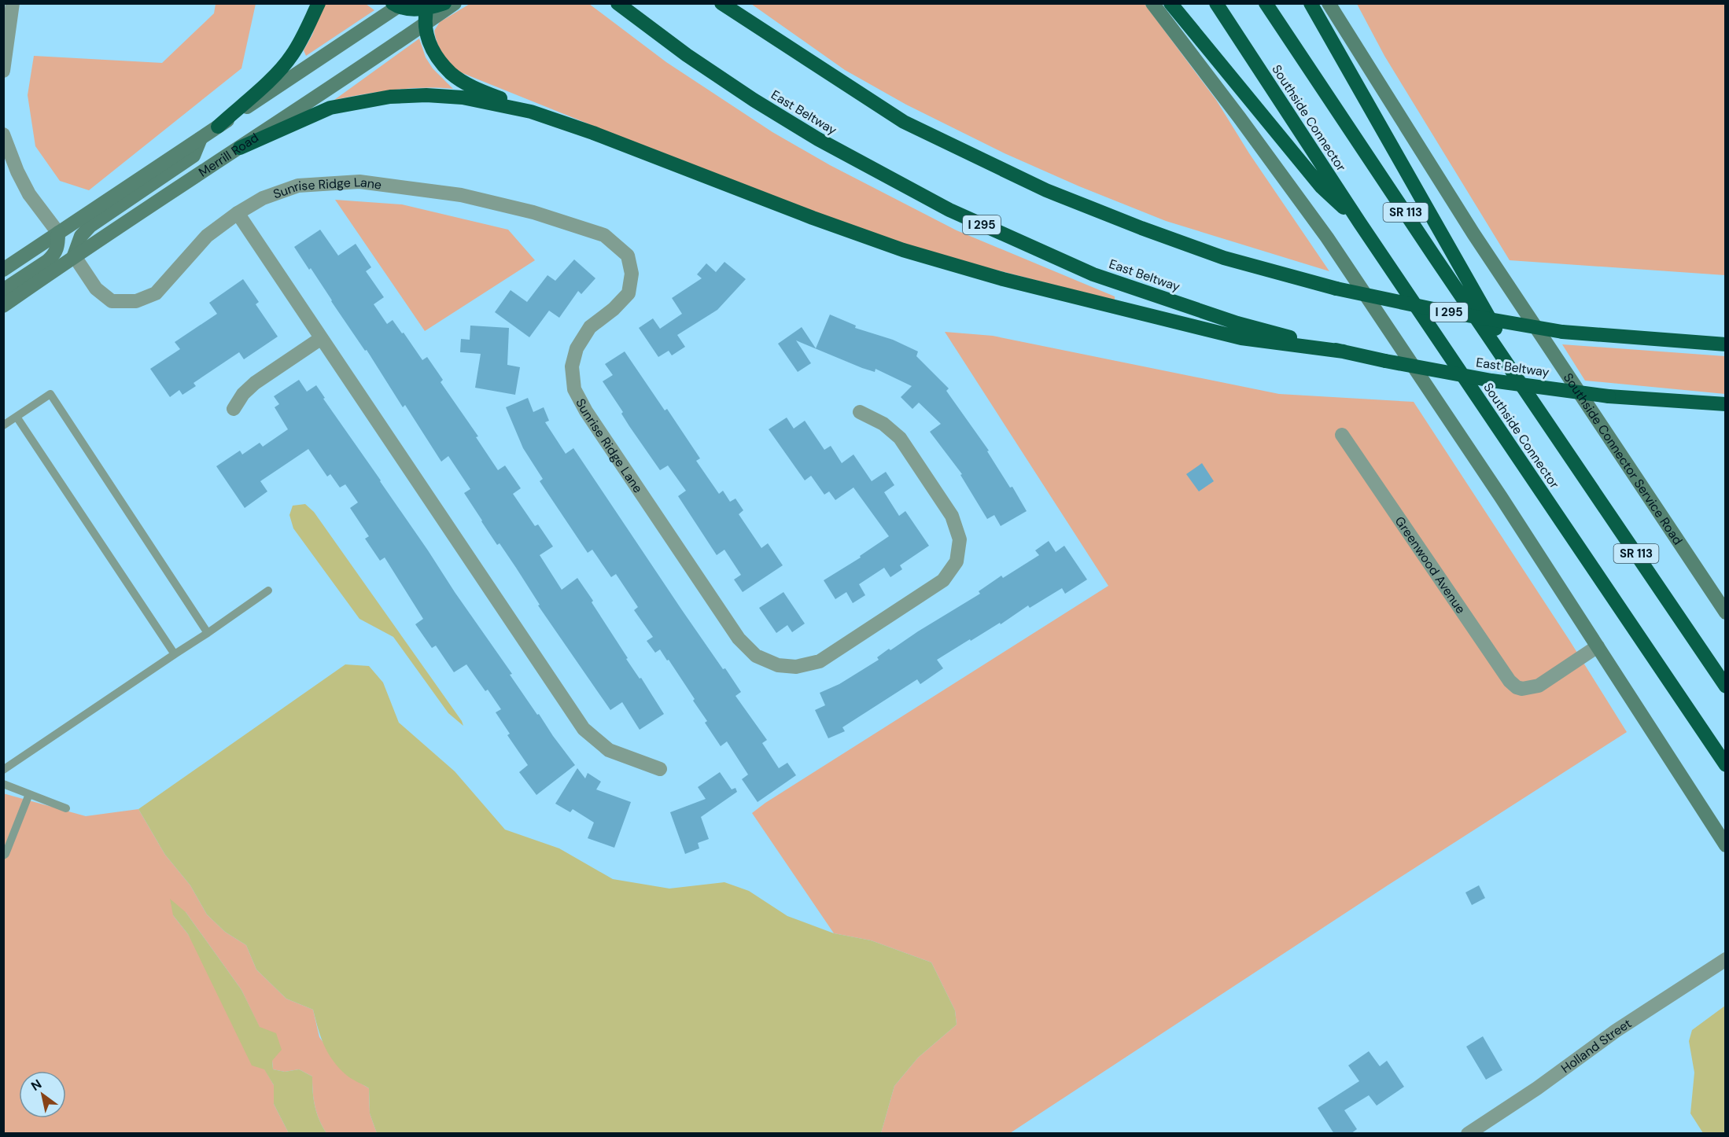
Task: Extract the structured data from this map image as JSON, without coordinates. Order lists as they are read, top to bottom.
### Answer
{
  "streets": {
    "highway": [
      "East Beltway",
      "Southside Connector",
      "SR 113",
      "I 295"
    ],
    "street": [
      "Merrill Road",
      "Sunrise Ridge Lane",
      "Southside Connector Service Road",
      "Greenwood Avenue",
      "Holland Street"
    ]
  },
  "crossings": [
    ["Merrill Road", "Sunrise Ridge Lane"]
  ],
  "north": "top left"
}
